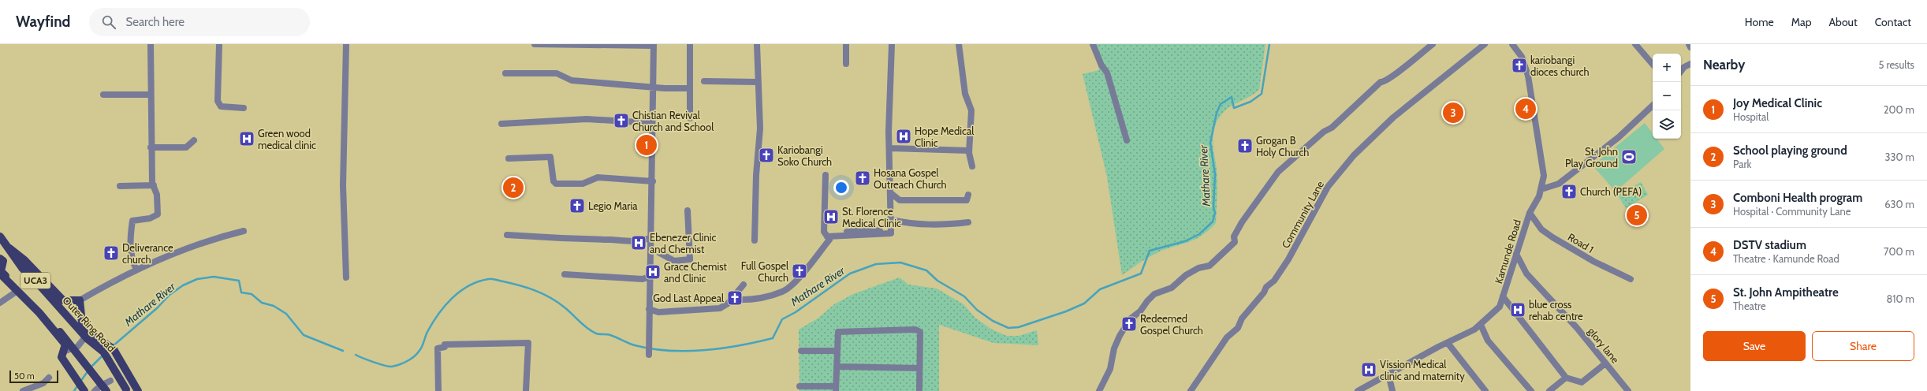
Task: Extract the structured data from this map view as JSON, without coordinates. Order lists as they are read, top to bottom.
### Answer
{
  "streets": {
    "main road": ["UCA3", "Outer Ring Road"],
    "street": [
      "Community Lane",
      "Road 1",
      "Kamunde Road",
      "glory lane"
    ]
  },
  "crossings": [
    ["Road 1", "Kamunde Road"],
    ["Kamunde Road", "glory lane"]
  ],
  "water": ["Mathare River"],
  "places": {
    "church": [
      "kariobangi dioces church",
      "Chistian Revival Church and School",
      "Grogan B Holy Church",
      "Kariobangi Soko Church",
      "Hosana Gospel Outreach Church",
      "Church (PEFA)",
      "Legio Maria",
      "Deliverance church",
      "Full Gospel Church",
      "God Last Appeal",
      "Redeemed Gospel Church"
    ],
    "hospital": [
      "Hope Medical Clinic",
      "Green wood medical clinic",
      "St. Florence Medical Clinic",
      "Ebenezer Clinic and Chemist",
      "Grace Chemist and Clinic",
      "blue cross rehab centre",
      "Vission Medical clinic and maternity"
    ],
    "sports": ["St. John Play Ground"]
  },
  "scale_bar": "50 m",
  "page": {
    "header": "Wayfind",
    "search": "Search here",
    "nav": [
      "Home",
      "Map",
      "About",
      "Contact"
    ],
    "heading": ["Nearby", "5 results"],
    "map_buttons": ["+", "−"],
    "list": [
      {
        "mark": "1",
        "name": "Joy Medical Clinic",
        "note": "Hospital",
        "value": "200 m"
      },
      {
        "mark": "2",
        "name": "School playing ground",
        "note": "Park",
        "value": "330 m"
      },
      {
        "mark": "3",
        "name": "Comboni Health program",
        "note": "Hospital · Community Lane",
        "value": "630 m"
      },
      {
        "mark": "4",
        "name": "DSTV stadium",
        "note": "Theatre · Kamunde Road",
        "value": "700 m"
      },
      {
        "mark": "5",
        "name": "St. John Ampitheatre",
        "note": "Theatre",
        "value": "810 m"
      }
    ],
    "pins": [
      "4",
      "3",
      "1",
      "2",
      "5"
    ],
    "buttons": ["Save", "Share"],
    "scale": "50 m"
  }
}
